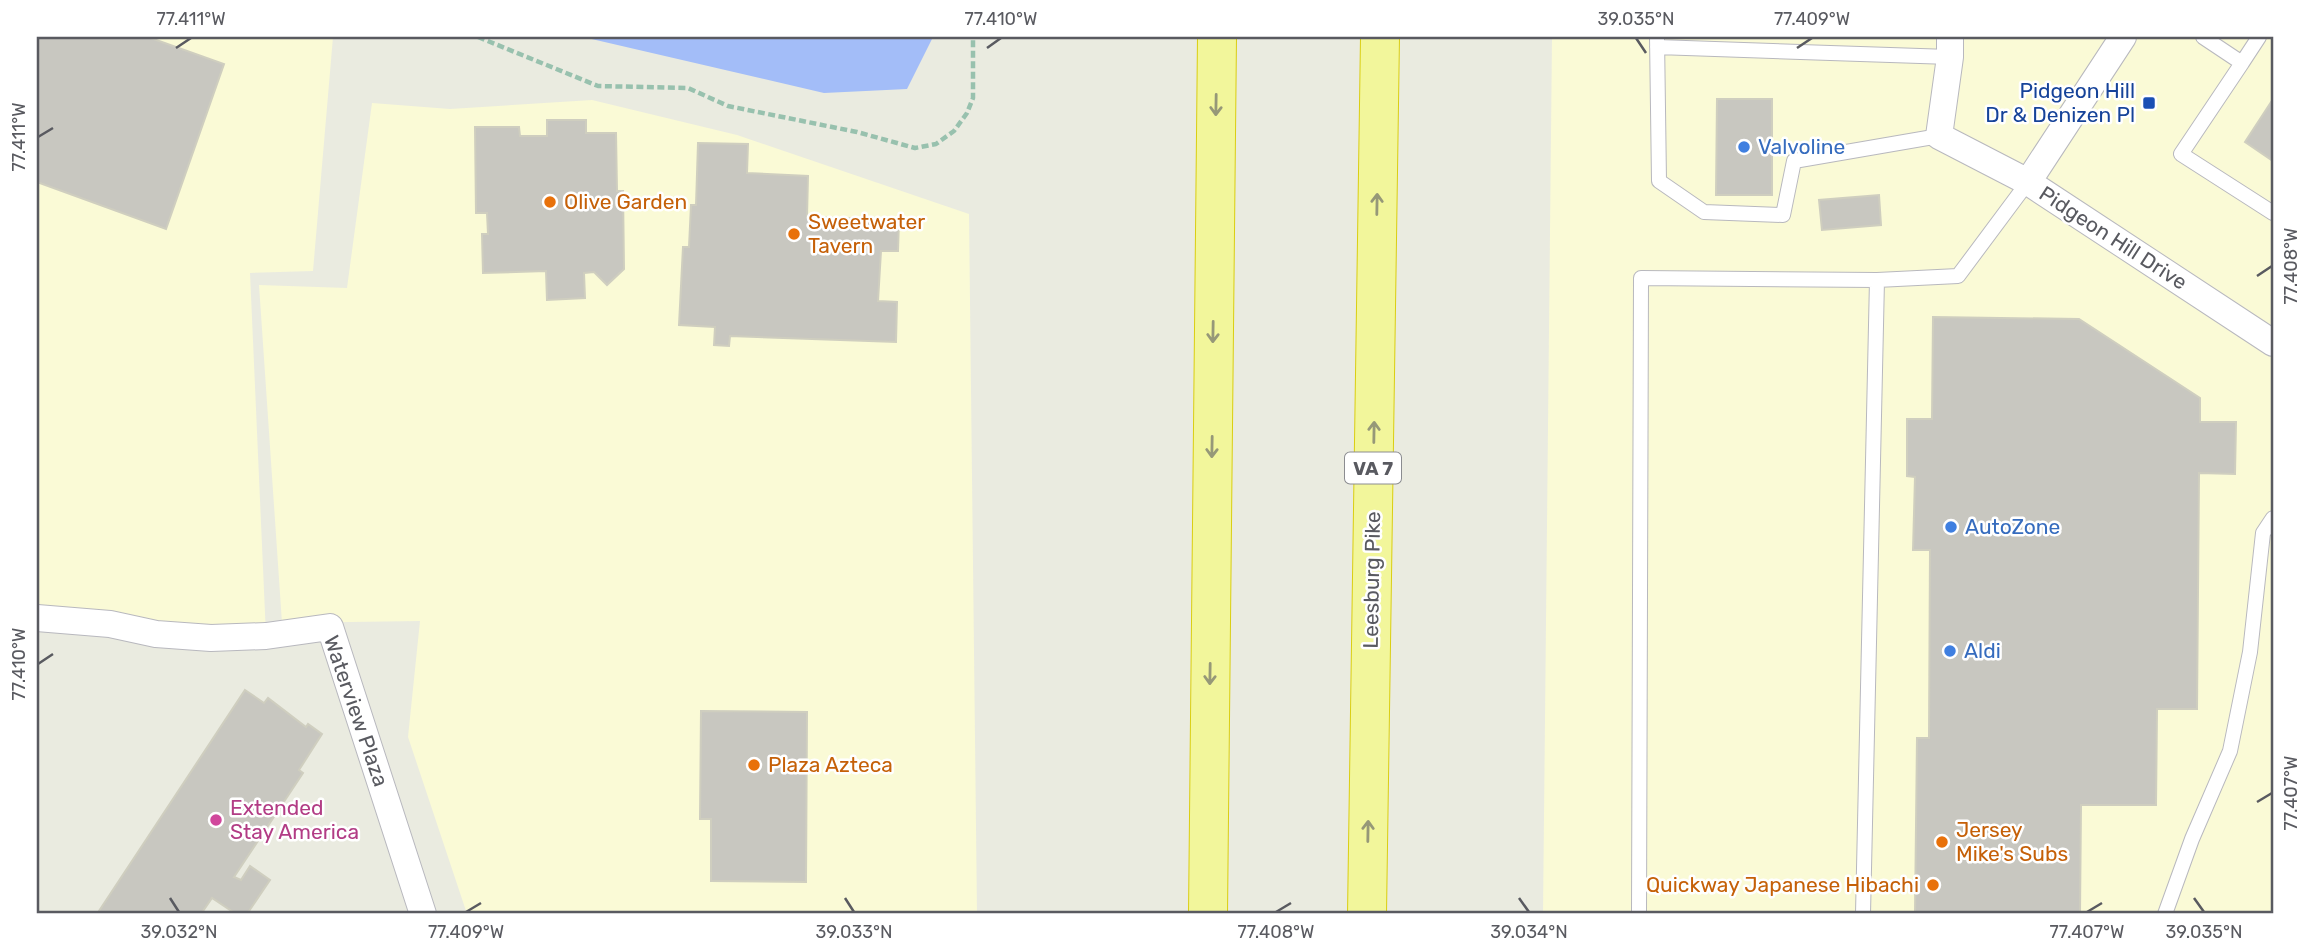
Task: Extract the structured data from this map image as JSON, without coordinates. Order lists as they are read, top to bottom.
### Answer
{
  "streets": {
    "highway": ["VA 7", "Leesburg Pike"],
    "street": ["Pidgeon Hill Drive", "Waterview Plaza"]
  },
  "places": {
    "transit": ["Pidgeon Hill Dr & Denizen Pl"],
    "other": [
      "Valvoline",
      "Olive Garden",
      "Sweetwater Tavern",
      "AutoZone",
      "Aldi",
      "Plaza Azteca",
      "Extended Stay America",
      "Jersey Mike's Subs",
      "Quickway Japanese Hibachi"
    ]
  },
  "coordinates": [
    "77.411°W",
    "77.410°W",
    "39.035°N",
    "77.409°W",
    "77.408°W",
    "77.407°W",
    "39.032°N",
    "39.033°N",
    "39.034°N"
  ]
}
